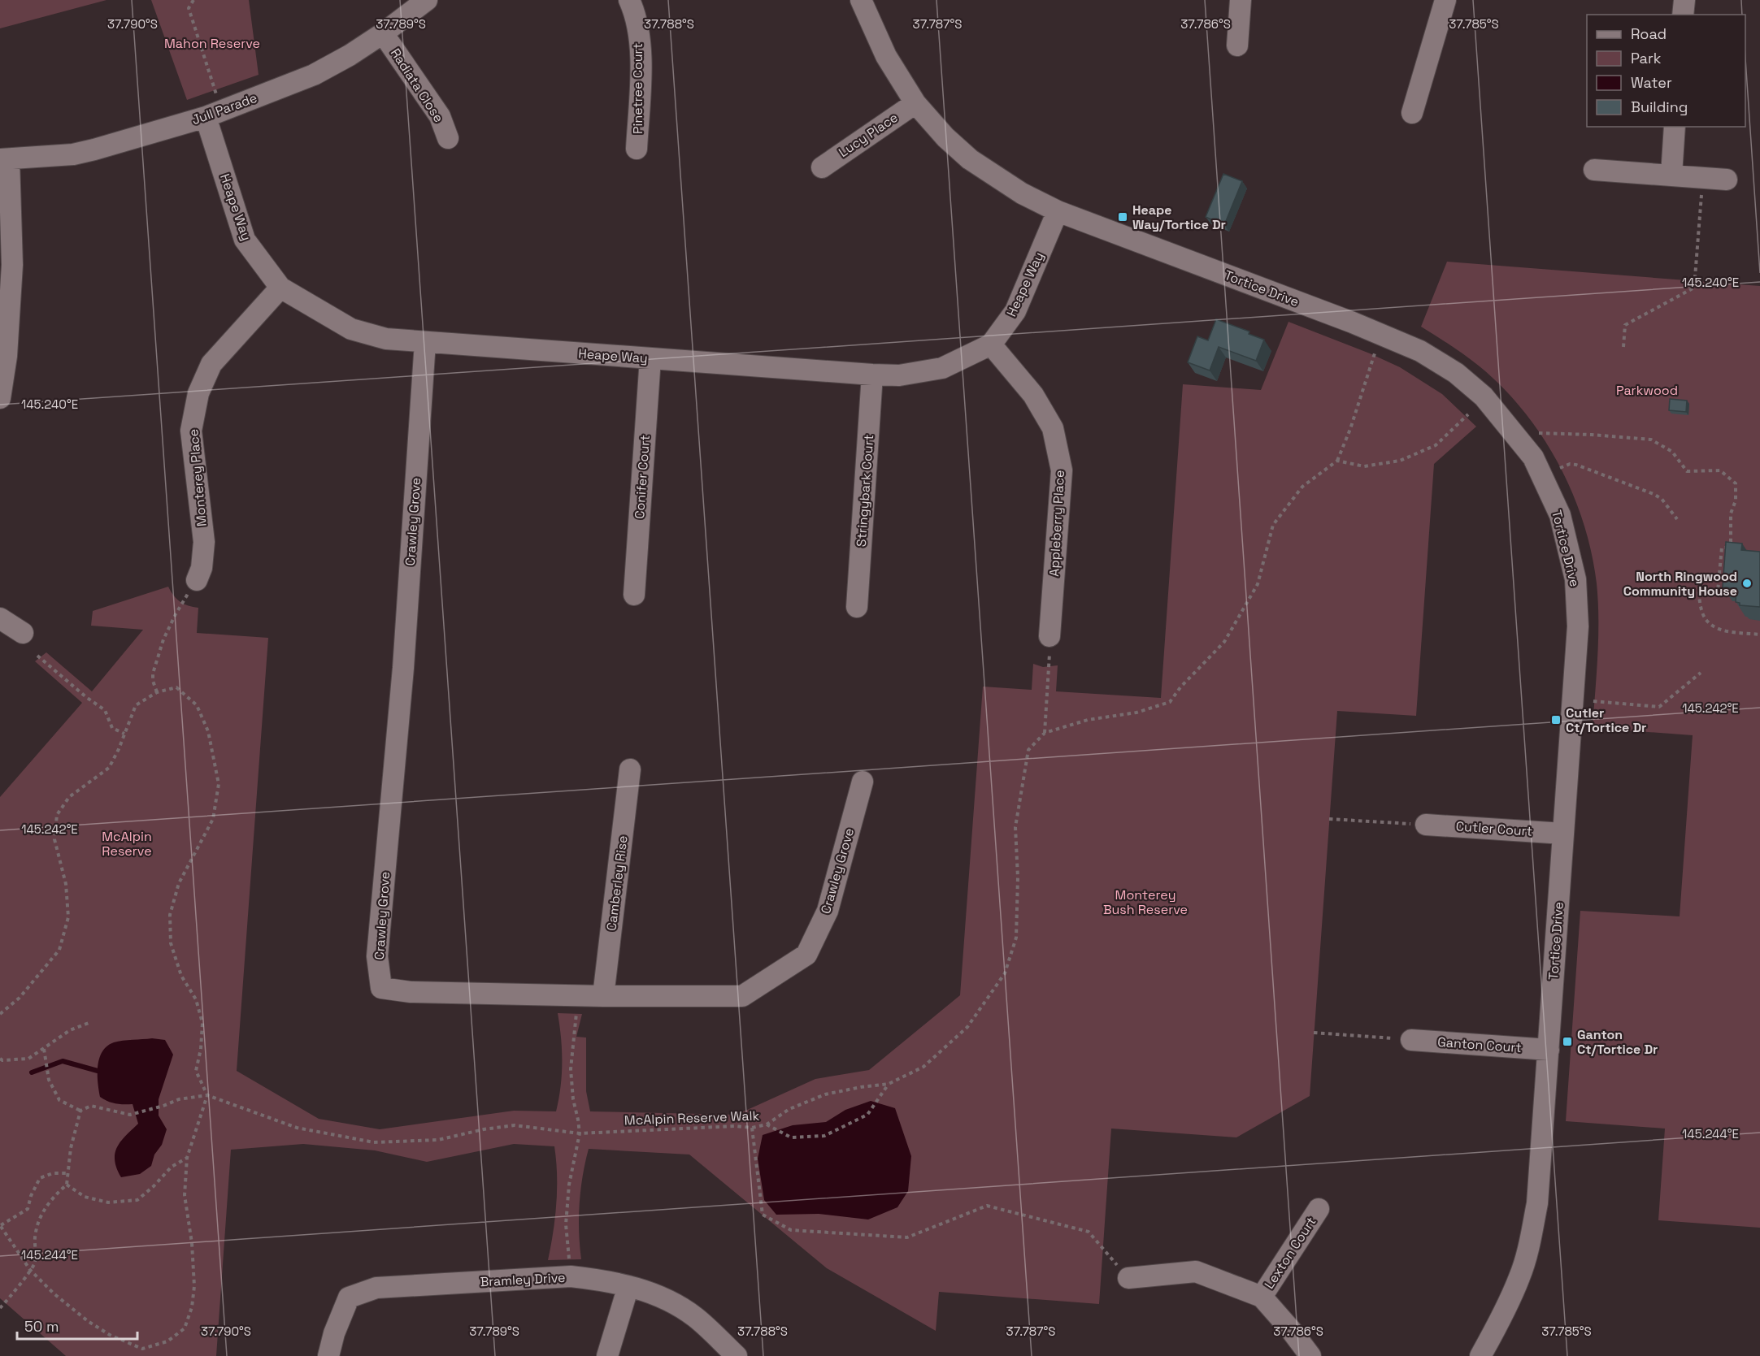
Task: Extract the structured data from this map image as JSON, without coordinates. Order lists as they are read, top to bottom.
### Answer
{
  "streets": {
    "street": [
      "Radiata Close",
      "Pinetree Court",
      "Jull Parade",
      "Lucy Place",
      "Heape Way",
      "Tortice Drive",
      "Conifer Court",
      "Monterey Place",
      "Stringybark Court",
      "Crawley Grove",
      "Appleberry Place",
      "Cutler Court",
      "Camberley Rise",
      "Ganton Court",
      "Lexton Court",
      "Bramley Drive"
    ],
    "path": ["McAlpin Reserve Walk"]
  },
  "crossings": [
    ["Radiata Close", "Jull Parade"],
    ["Jull Parade", "Heape Way"],
    ["Lucy Place", "Tortice Drive"],
    ["Heape Way", "Tortice Drive"],
    ["Heape Way", "Conifer Court"],
    ["Heape Way", "Monterey Place"],
    ["Heape Way", "Stringybark Court"],
    ["Heape Way", "Crawley Grove"],
    ["Heape Way", "Appleberry Place"],
    ["Tortice Drive", "Cutler Court"],
    ["Tortice Drive", "Ganton Court"],
    ["Crawley Grove", "Camberley Rise"]
  ],
  "parks": [
    "Mahon Reserve",
    "Parkwood",
    "McAlpin Reserve",
    "Monterey Bush Reserve"
  ],
  "places": {
    "transit": ["Heape Way/Tortice Dr", "Cutler Ct/Tortice Dr", "Ganton Ct/Tortice Dr"],
    "other": ["North Ringwood Community House"]
  },
  "legend": [
    "Road",
    "Park",
    "Water",
    "Building"
  ],
  "scale_bar": "50 m",
  "coordinates": [
    "37.790°S",
    "37.789°S",
    "37.788°S",
    "37.787°S",
    "37.786°S",
    "37.785°S",
    "145.240°E",
    "145.242°E",
    "145.244°E"
  ]
}
